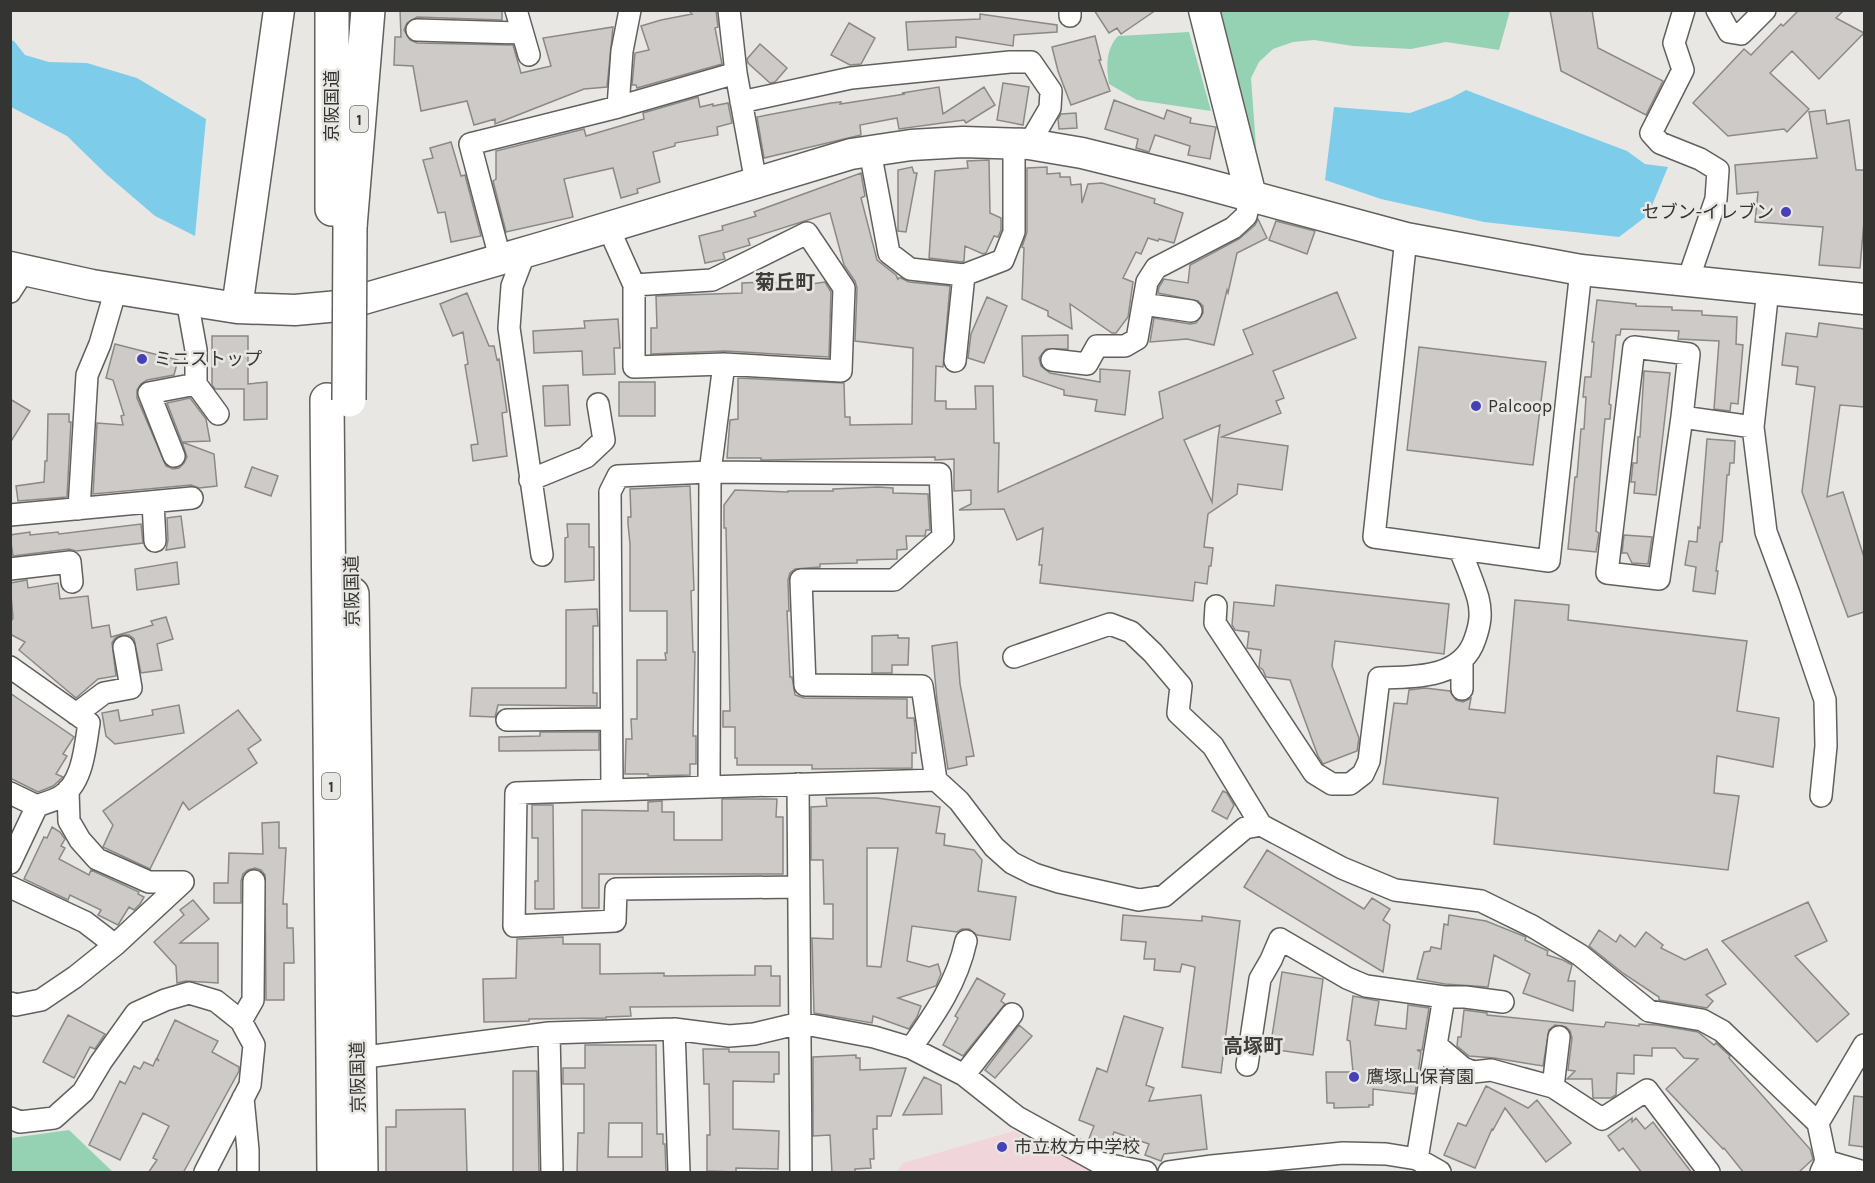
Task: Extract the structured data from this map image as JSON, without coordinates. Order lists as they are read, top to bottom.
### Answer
{
  "streets": {
    "highway": ["京阪国道", "1"]
  },
  "districts": ["菊丘町", "高塚町"],
  "places": [
    "セブン-イレブン",
    "ミニストップ",
    "Palcoop",
    "鷹塚山保育園",
    "市立枚方中学校"
  ]
}
